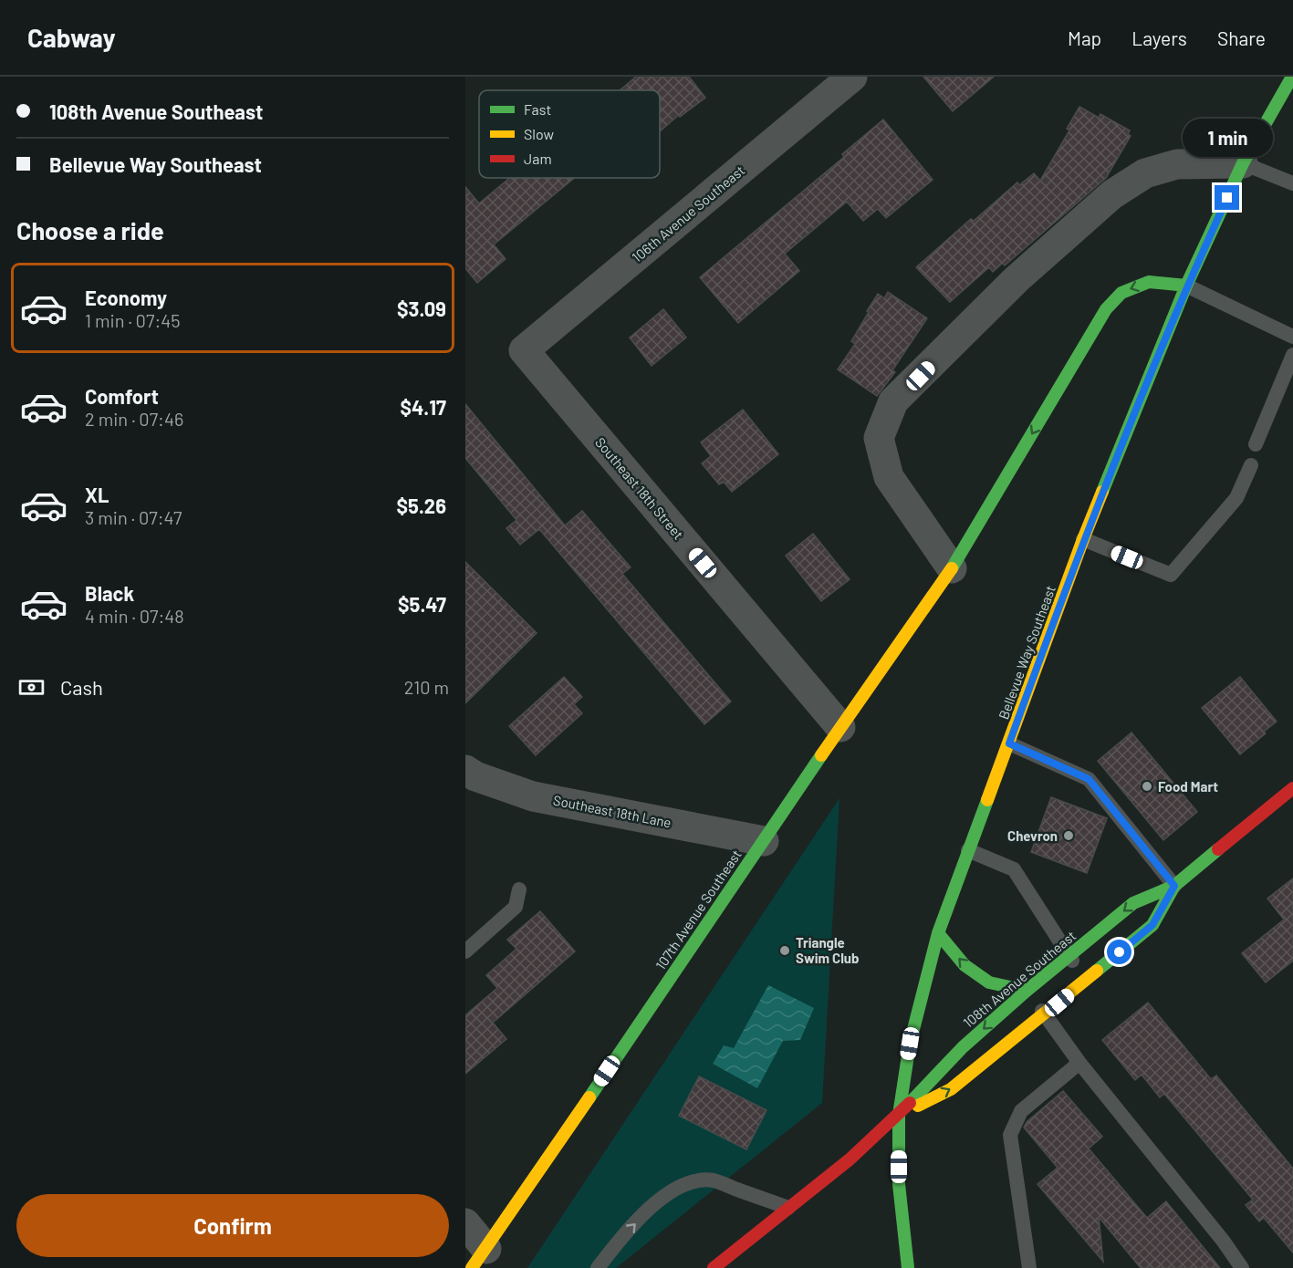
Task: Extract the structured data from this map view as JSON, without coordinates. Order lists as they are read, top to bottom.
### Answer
{
  "streets": {
    "street": [
      "106th Avenue Southeast",
      "Southeast 18th Street",
      "Bellevue Way Southeast",
      "Southeast 18th Lane",
      "107th Avenue Southeast",
      "108th Avenue Southeast"
    ]
  },
  "crossings": [
    ["106th Avenue Southeast", "Southeast 18th Street"],
    ["Southeast 18th Street", "107th Avenue Southeast"],
    ["Bellevue Way Southeast", "107th Avenue Southeast"],
    ["Bellevue Way Southeast", "108th Avenue Southeast"],
    ["Southeast 18th Lane", "107th Avenue Southeast"]
  ],
  "places": ["Food Mart", "Chevron", "Triangle Swim Club"],
  "legend": ["Fast", "Slow", "Jam"],
  "page": {
    "header": "Cabway",
    "nav": ["Map", "Layers", "Share"],
    "banner": ["108th Avenue Southeast", "Bellevue Way Southeast"],
    "bubble": "1 min",
    "heading": "Choose a ride",
    "list": [
      {
        "name": "Economy",
        "note": "1 min · 07:45",
        "value": "$3.09"
      },
      {
        "name": "Comfort",
        "note": "2 min · 07:46",
        "value": "$4.17"
      },
      {
        "name": "XL",
        "note": "3 min · 07:47",
        "value": "$5.26"
      },
      {
        "name": "Black",
        "note": "4 min · 07:48",
        "value": "$5.47"
      }
    ],
    "pay": ["Cash", "210 m"],
    "buttons": "Confirm"
  }
}
